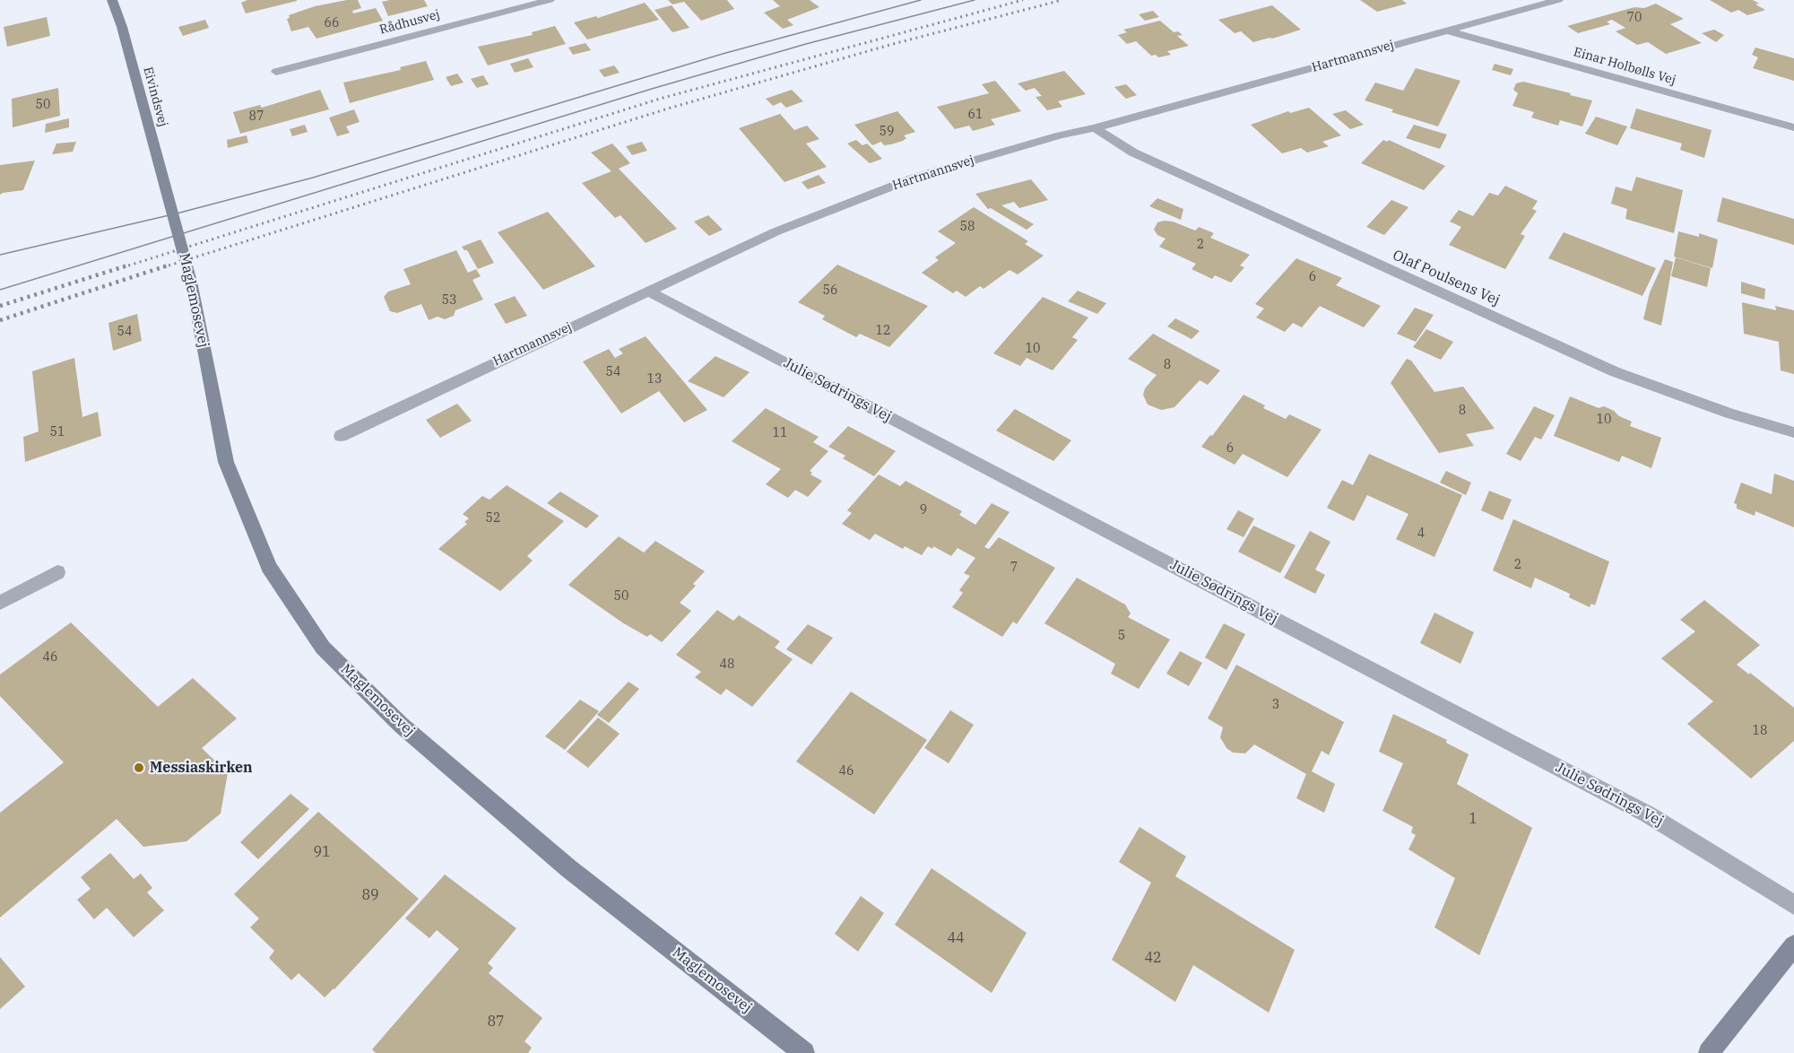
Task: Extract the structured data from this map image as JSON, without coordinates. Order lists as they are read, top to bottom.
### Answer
{
  "streets": {
    "street": [
      "Rådhusvej",
      "Hartmannsvej",
      "Einar Holbølls Vej",
      "Eivindsvej",
      "Olaf Poulsens Vej",
      "Maglemosevej",
      "Julie Sødrings Vej"
    ]
  },
  "crossings": [
    ["Hartmannsvej", "Einar Holbølls Vej"],
    ["Hartmannsvej", "Olaf Poulsens Vej"],
    ["Hartmannsvej", "Julie Sødrings Vej"],
    ["Eivindsvej", "Maglemosevej"]
  ],
  "places": ["Messiaskirken"],
  "house_numbers": [
    "70",
    "66",
    "50",
    "61",
    "87",
    "59",
    "58",
    "2",
    "6",
    "56",
    "53",
    "12",
    "54",
    "10",
    "8",
    "54",
    "13",
    "8",
    "10",
    "51",
    "11",
    "6",
    "9",
    "52",
    "4",
    "2",
    "7",
    "50",
    "5",
    "46",
    "48",
    "3",
    "18",
    "46",
    "1",
    "91",
    "89",
    "44",
    "42",
    "87"
  ]
}
